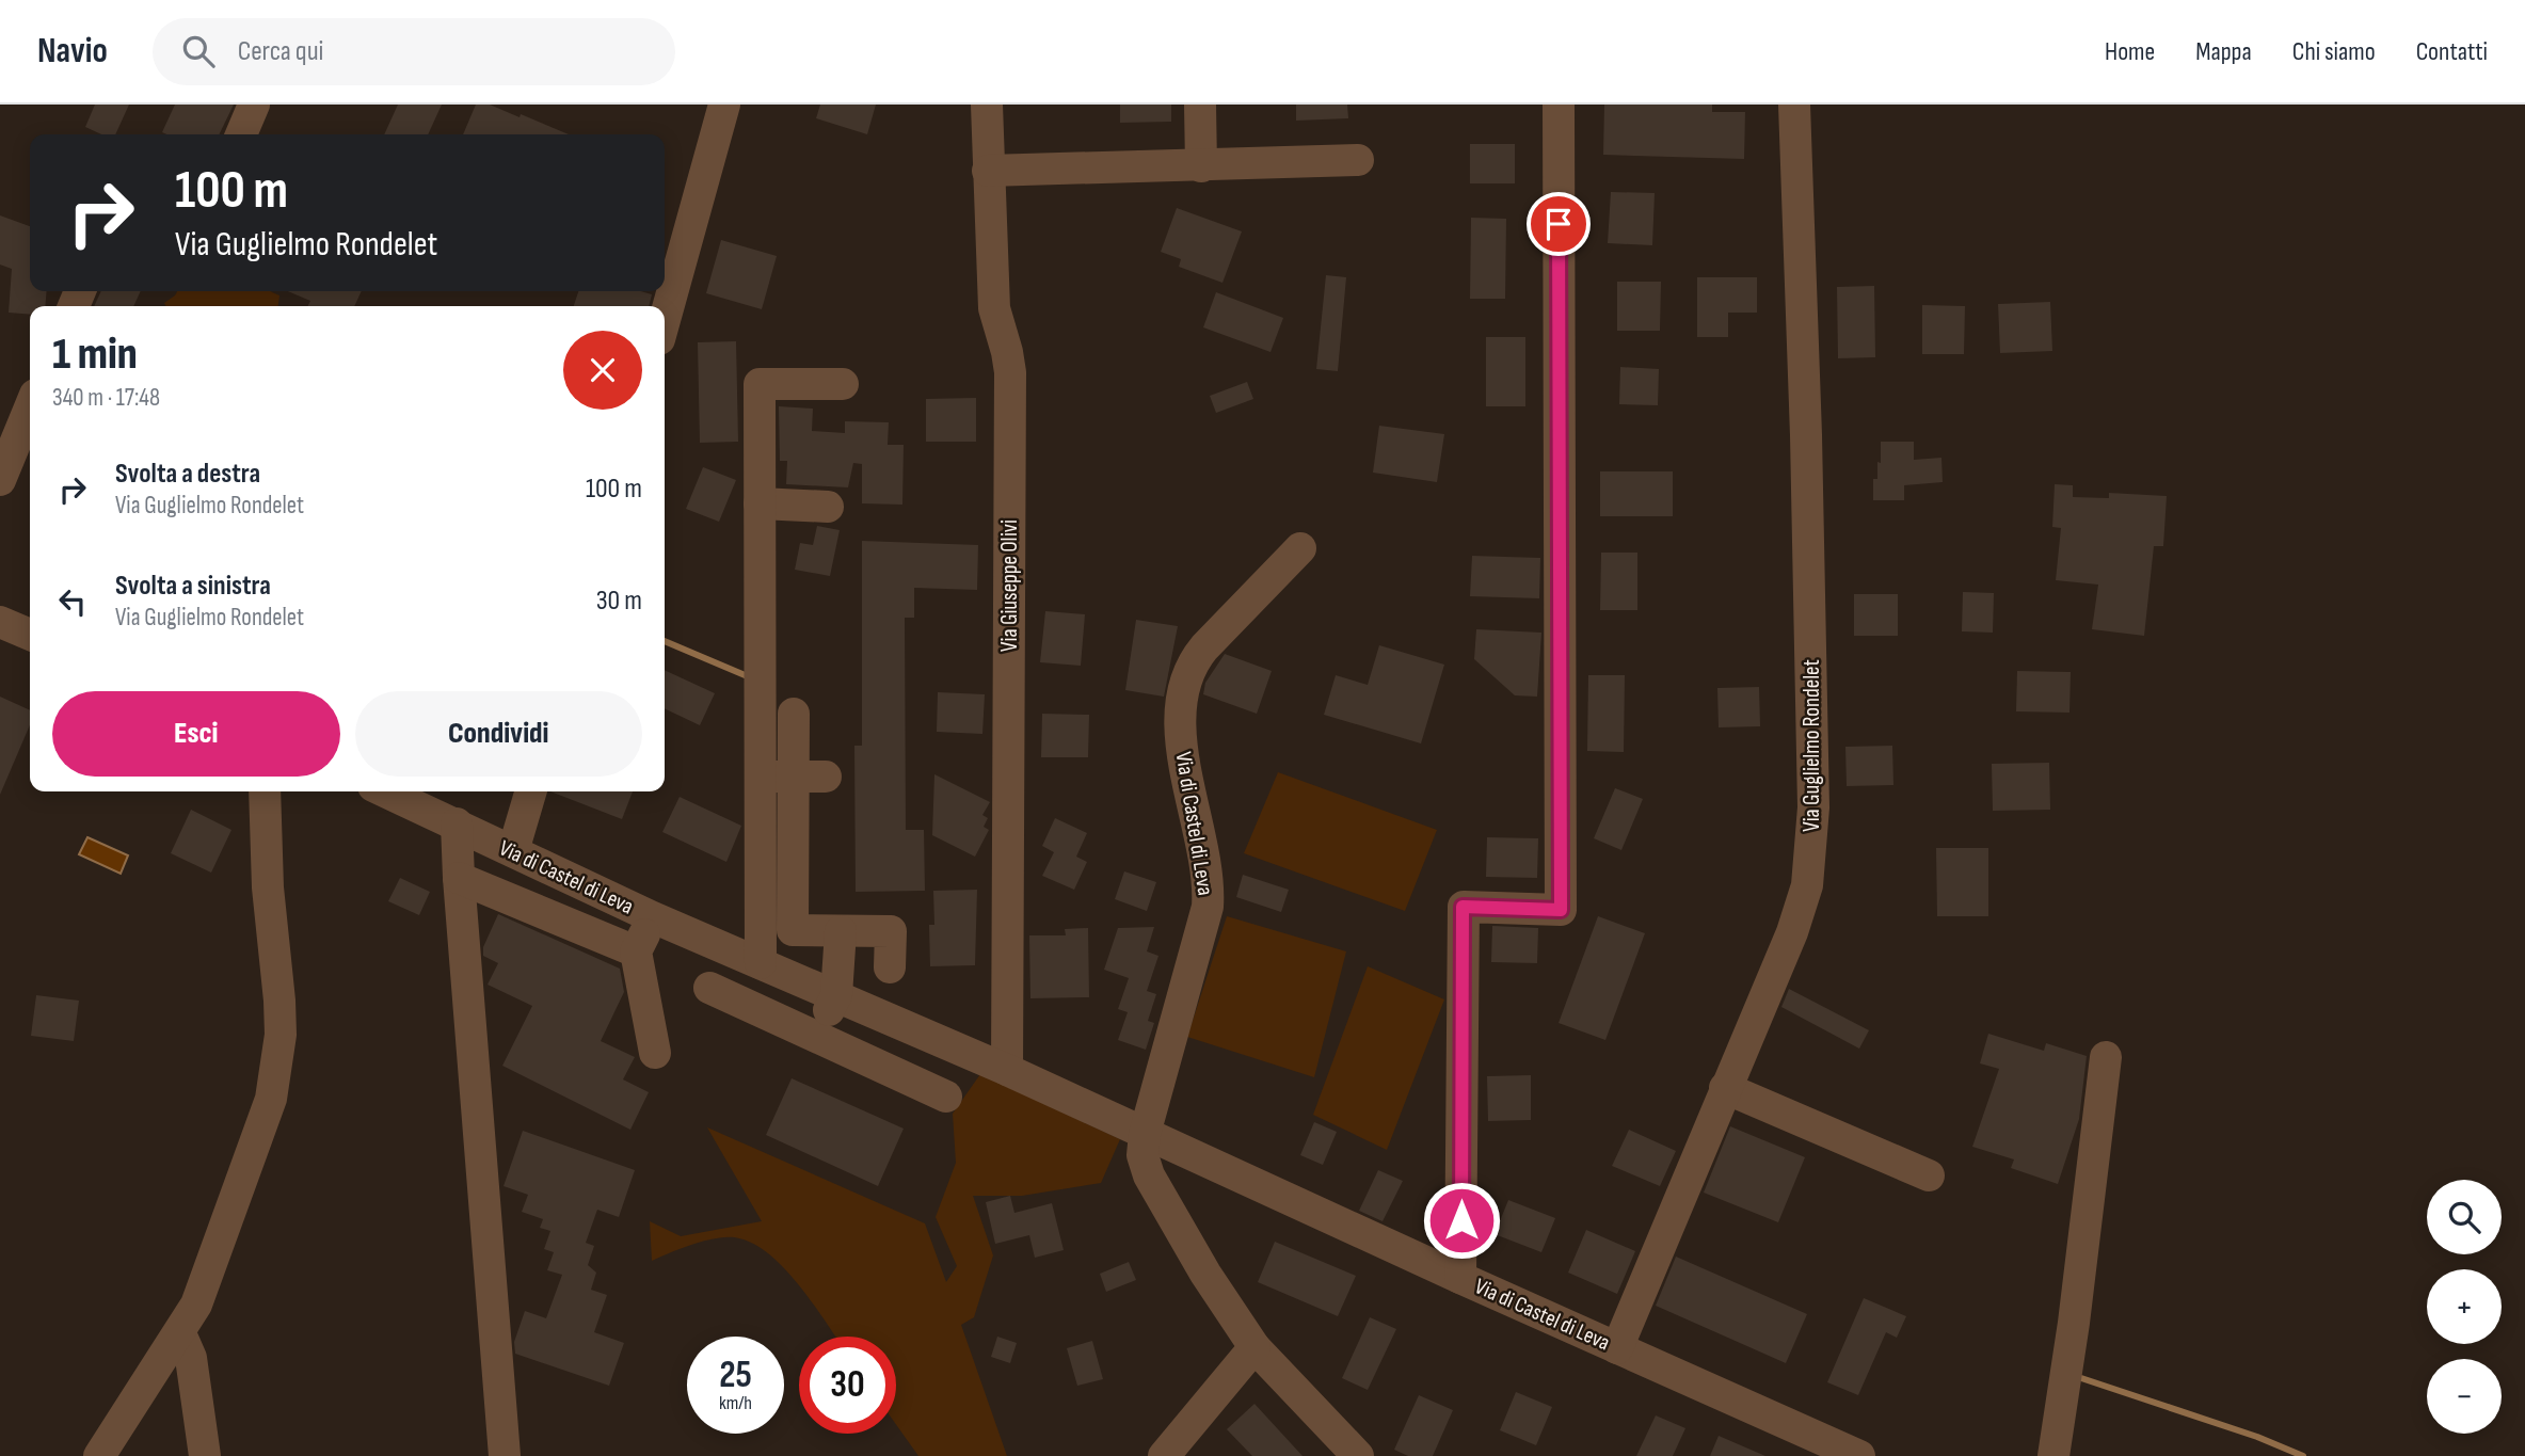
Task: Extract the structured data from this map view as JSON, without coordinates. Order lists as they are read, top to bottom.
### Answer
{
  "streets": {
    "street": ["Via Giuseppe Olivi", "Via Guglielmo Rondelet", "Via di Castel di Leva"]
  },
  "crossings": [
    ["Via Giuseppe Olivi", "Via di Castel di Leva"],
    ["Via Guglielmo Rondelet", "Via di Castel di Leva"]
  ],
  "page": {
    "header": "Navio",
    "search": "Cerca qui",
    "nav": [
      "Home",
      "Mappa",
      "Chi siamo",
      "Contatti"
    ],
    "turn": ["100 m", "Via Guglielmo Rondelet"],
    "heading": ["1 min", "340 m · 17:48"],
    "list": [
      {
        "name": "Svolta a destra",
        "note": "Via Guglielmo Rondelet",
        "value": "100 m"
      },
      {
        "name": "Svolta a sinistra",
        "note": "Via Guglielmo Rondelet",
        "value": "30 m"
      }
    ],
    "buttons": ["Esci", "Condividi"],
    "map_buttons": ["+", "−"],
    "speed": "25 km/h",
    "limit": "30"
  }
}
